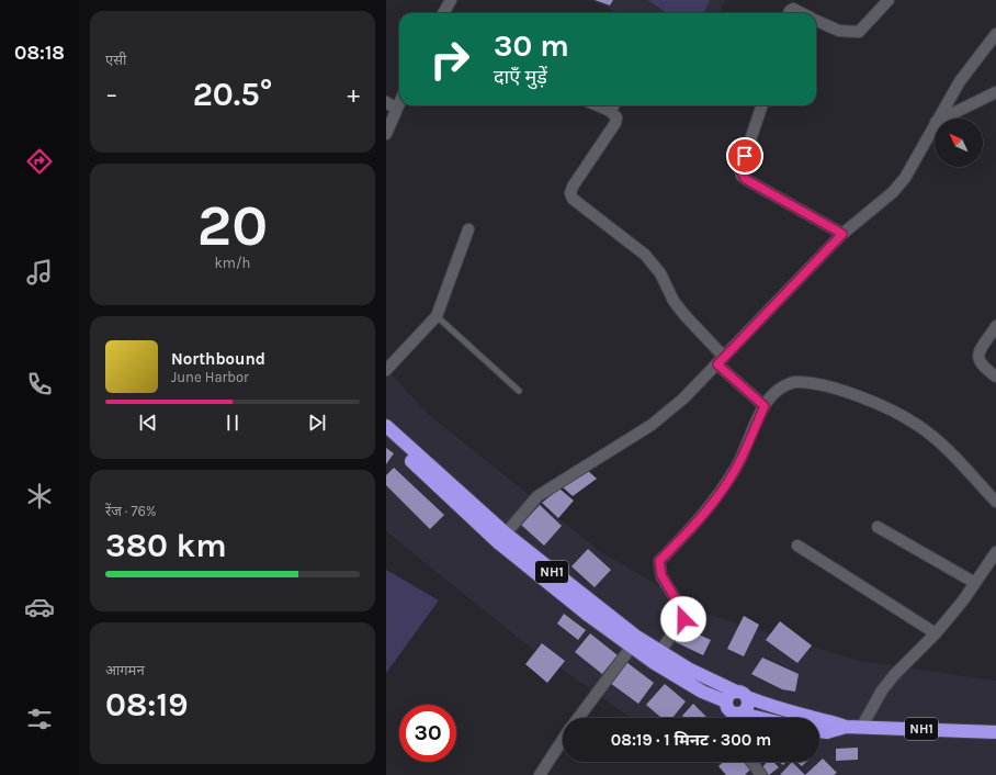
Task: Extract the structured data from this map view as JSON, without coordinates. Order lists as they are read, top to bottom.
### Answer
{
  "streets": {
    "highway": ["NH1"]
  },
  "north": "top left",
  "page": {
    "tabs": "08:18",
    "tile": [
      "एसी",
      ["20", "km/h"],
      ["रेंज · 76%", "380 km"],
      ["आगमन", "08:19"]
    ],
    "turn": ["30 m", "दाएँ मुड़ें"],
    "heat": ["−", "20.5°", "+"],
    "song": ["Northbound", "June Harbor"],
    "limit": "30",
    "trip": "08:19 · 1 मिनट · 300 m"
  }
}
